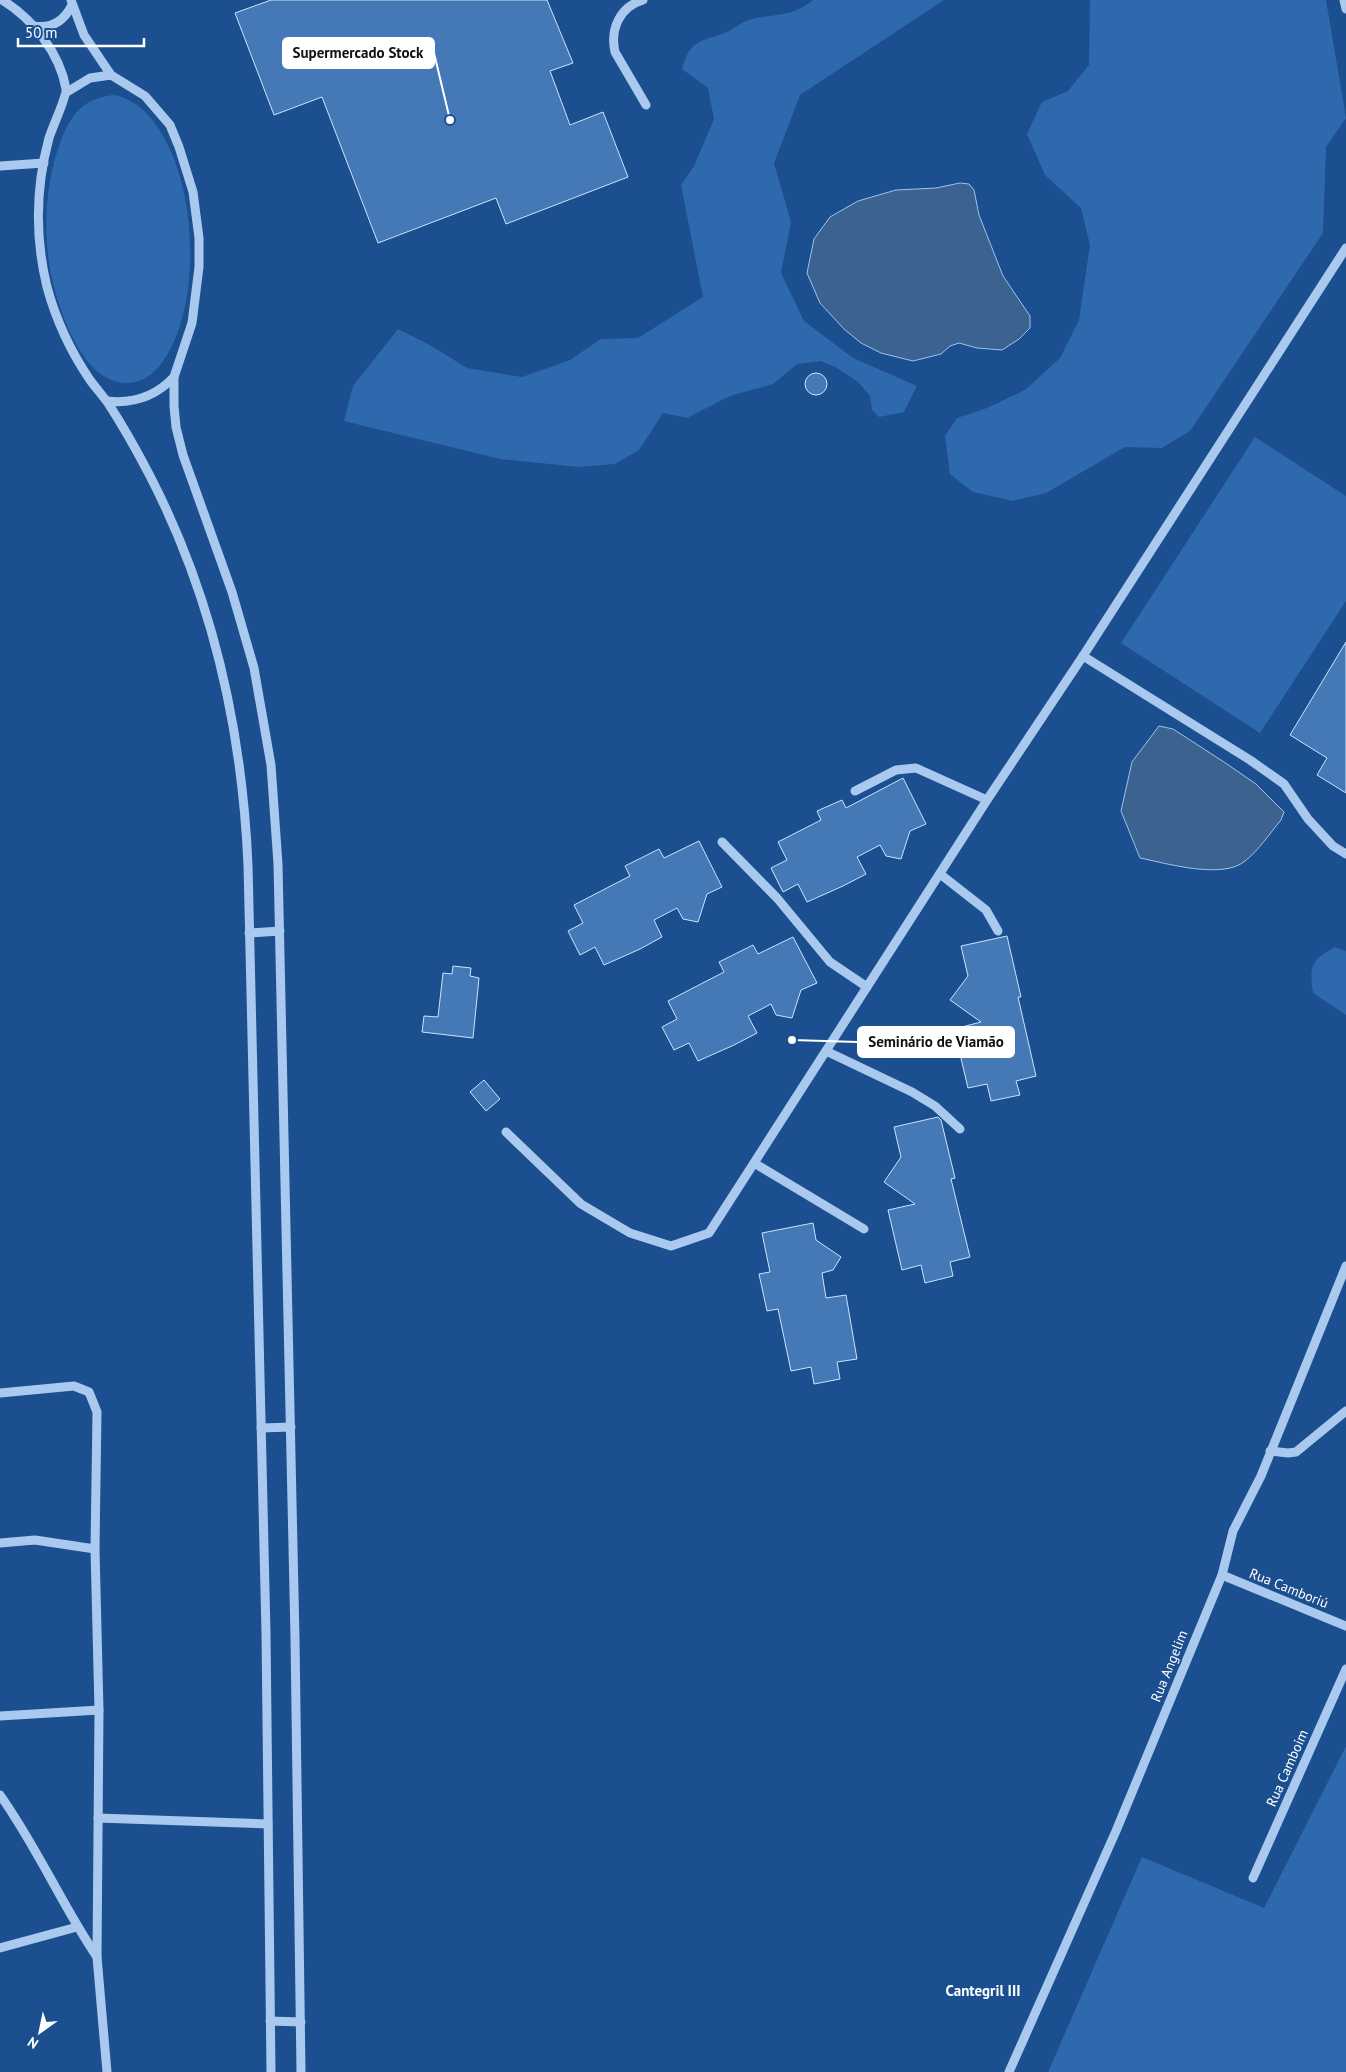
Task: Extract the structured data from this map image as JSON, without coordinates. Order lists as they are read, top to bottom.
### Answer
{
  "streets": {
    "street": ["Rua Camboriú", "Rua Angelim", "Rua Camboim"]
  },
  "crossings": [
    ["Rua Camboriú", "Rua Angelim"]
  ],
  "districts": ["Cantegril III"],
  "places": ["Supermercado Stock", "Seminário de Viamão"],
  "scale_bar": "50 m",
  "north": "bottom left"
}
